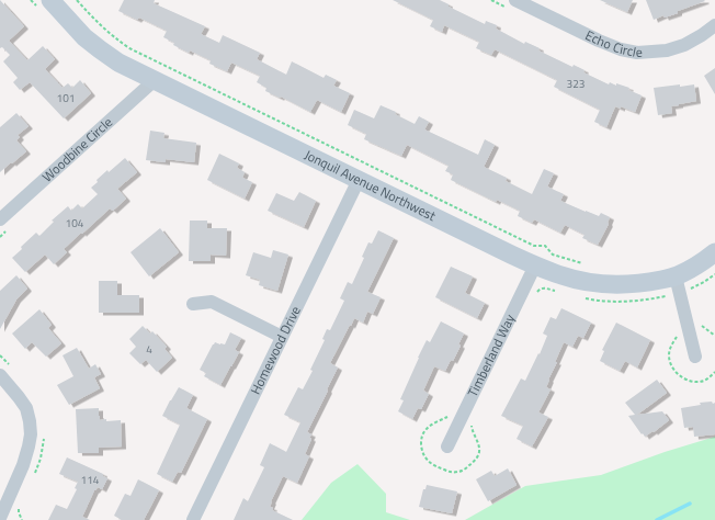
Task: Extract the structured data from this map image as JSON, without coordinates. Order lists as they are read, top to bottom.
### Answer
{
  "streets": {
    "street": [
      "Echo Circle",
      "Woodbine Circle",
      "Jonquil Avenue Northwest",
      "Homewood Drive",
      "Timberland Way"
    ]
  },
  "crossings": [
    ["Woodbine Circle", "Jonquil Avenue Northwest"],
    ["Jonquil Avenue Northwest", "Homewood Drive"],
    ["Jonquil Avenue Northwest", "Timberland Way"]
  ],
  "house_numbers": [
    "323",
    "101",
    "104",
    "4",
    "114"
  ]
}
